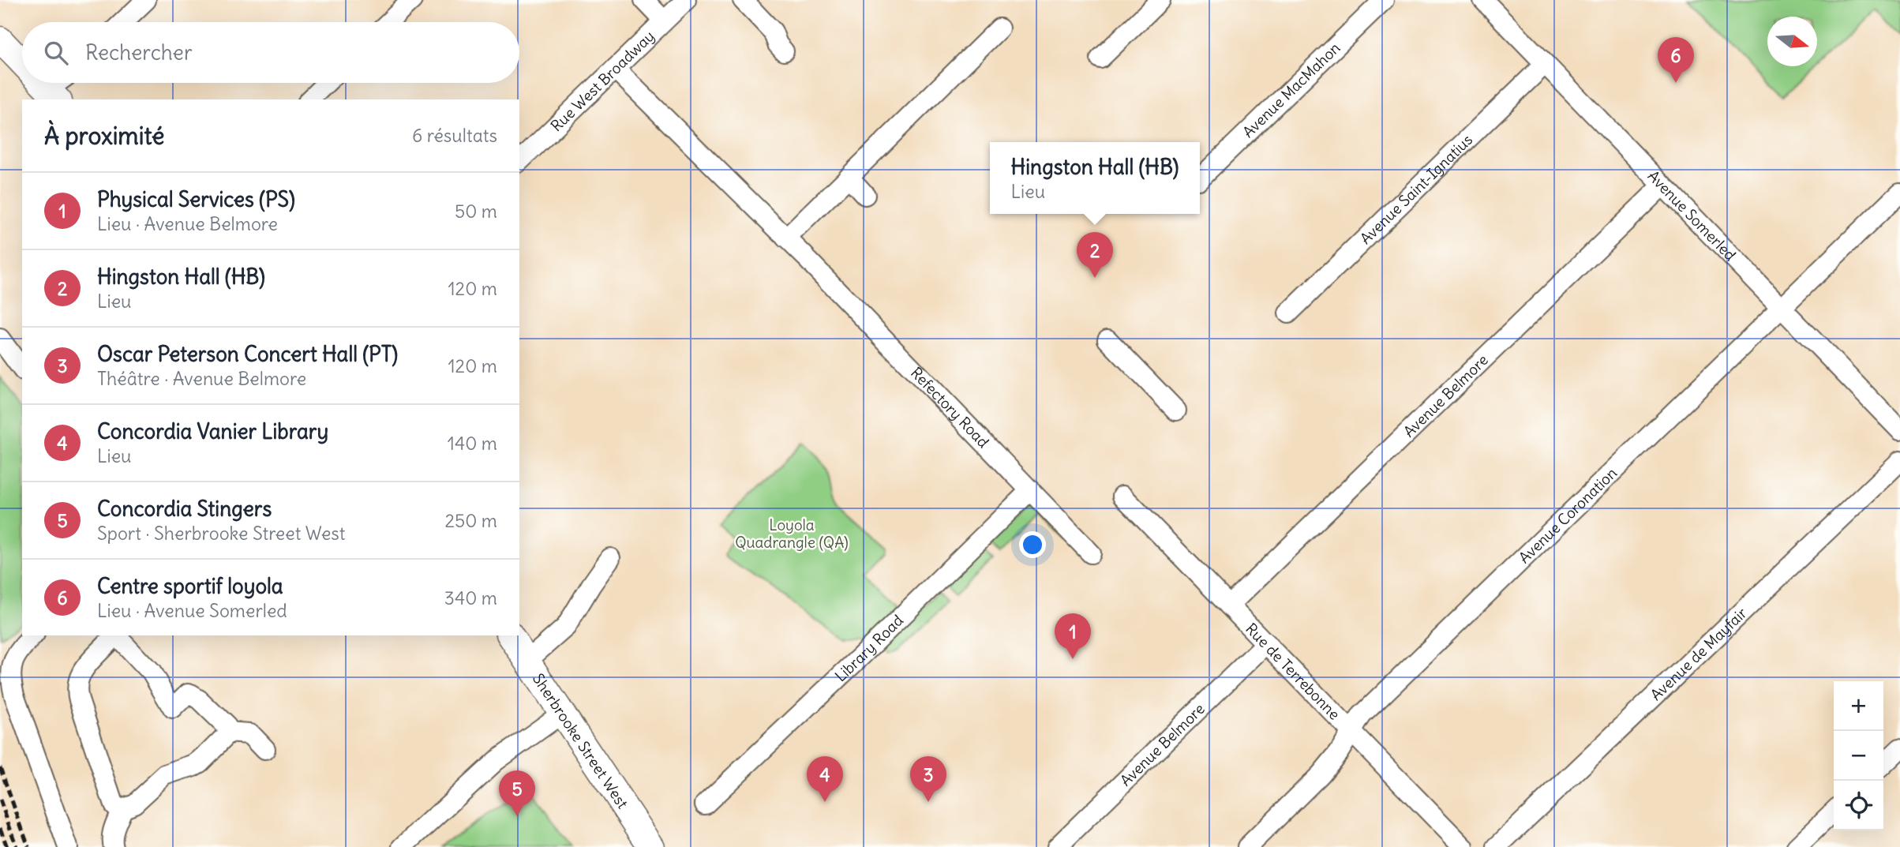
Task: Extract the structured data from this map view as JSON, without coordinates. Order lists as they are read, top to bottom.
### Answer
{
  "streets": {
    "main road": ["Sherbrooke Street West"],
    "street": [
      "Rue West Broadway",
      "Avenue MacMahon",
      "Avenue Saint-Ignatius",
      "Avenue Somerled",
      "Avenue Belmore",
      "Refectory Road",
      "Avenue Coronation",
      "Library Road",
      "Avenue de Mayfair",
      "Rue de Terrebonne"
    ]
  },
  "crossings": [
    ["Rue West Broadway", "Refectory Road"],
    ["Avenue Saint-Ignatius", "Avenue Somerled"],
    ["Avenue Somerled", "Avenue Belmore"],
    ["Avenue Somerled", "Avenue Coronation"],
    ["Avenue Belmore", "Rue de Terrebonne"],
    ["Refectory Road", "Library Road"],
    ["Avenue Coronation", "Rue de Terrebonne"]
  ],
  "parks": ["Loyola Quadrangle (QA)"],
  "north": "right",
  "page": {
    "search": "Rechercher",
    "pins": [
      "6",
      "2",
      "1",
      "3",
      "4",
      "5"
    ],
    "heading": ["À proximité", "6 résultats"],
    "popup": ["Hingston Hall (HB)", "Lieu"],
    "list": [
      {
        "mark": "1",
        "name": "Physical Services (PS)",
        "note": "Lieu · Avenue Belmore",
        "value": "50 m"
      },
      {
        "mark": "2",
        "name": "Hingston Hall (HB)",
        "note": "Lieu",
        "value": "120 m"
      },
      {
        "mark": "3",
        "name": "Oscar Peterson Concert Hall (PT)",
        "note": "Théâtre · Avenue Belmore",
        "value": "120 m"
      },
      {
        "mark": "4",
        "name": "Concordia Vanier Library",
        "note": "Lieu",
        "value": "140 m"
      },
      {
        "mark": "5",
        "name": "Concordia Stingers",
        "note": "Sport · Sherbrooke Street West",
        "value": "250 m"
      },
      {
        "mark": "6",
        "name": "Centre sportif loyola",
        "note": "Lieu · Avenue Somerled",
        "value": "340 m"
      }
    ],
    "map_buttons": ["+", "−"]
  }
}
